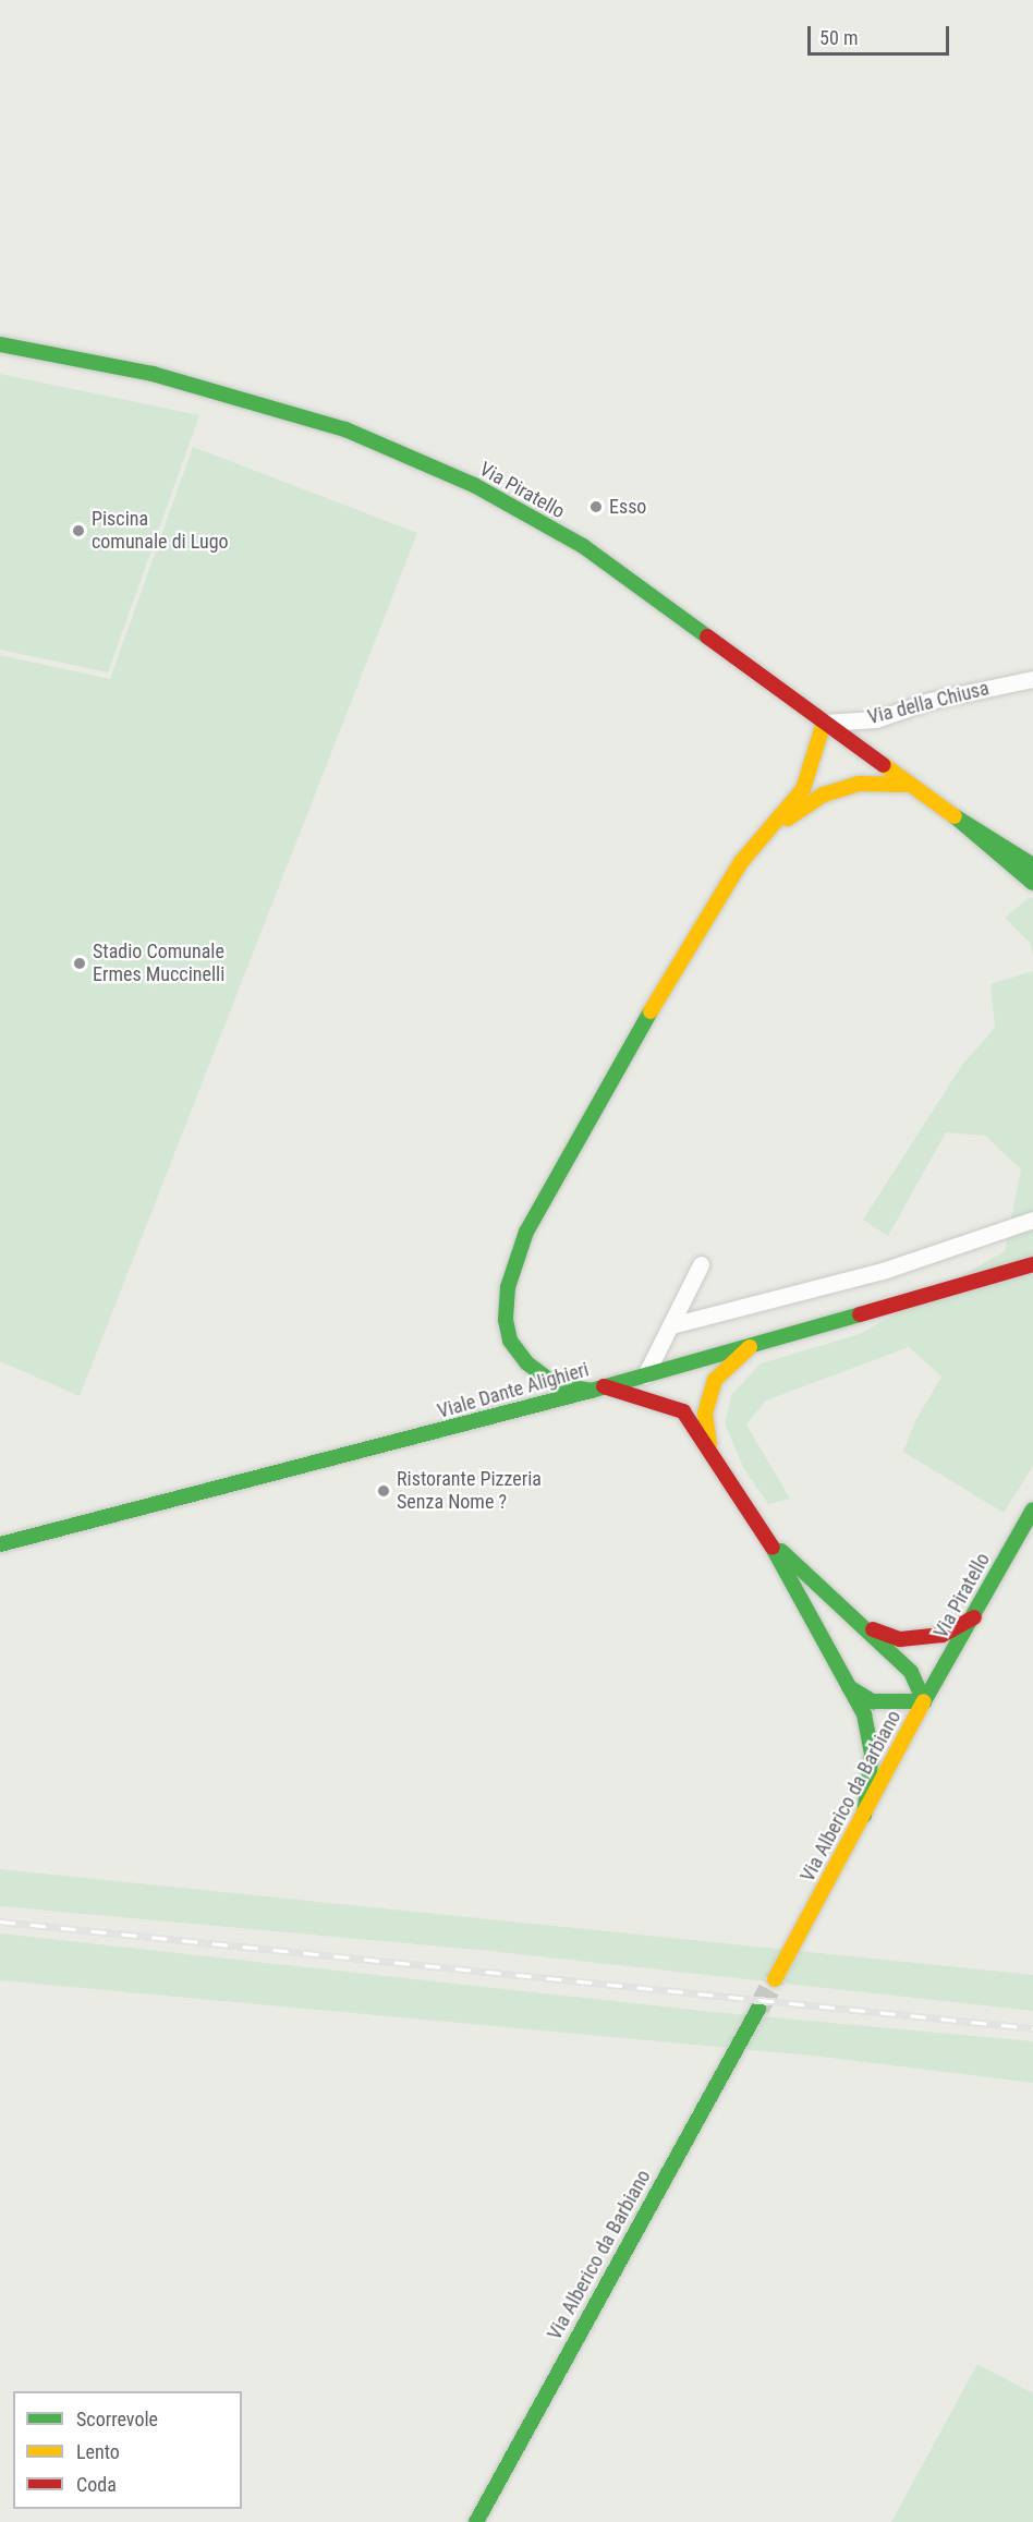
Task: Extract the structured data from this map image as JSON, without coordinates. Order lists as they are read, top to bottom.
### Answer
{
  "streets": {
    "main road": ["Via Piratello", "Viale Dante Alighieri", "Via Alberico da Barbiano"],
    "street": ["Via della Chiusa"]
  },
  "crossings": [
    ["Via Piratello", "Via della Chiusa"],
    ["Via Piratello", "Via Alberico da Barbiano"]
  ],
  "places": [
    "Esso",
    "Piscina comunale di Lugo",
    "Stadio Comunale Ermes Muccinelli",
    "Ristorante Pizzeria Senza Nome ?"
  ],
  "legend": ["Scorrevole", "Lento", "Coda"],
  "scale_bar": "50 m"
}
